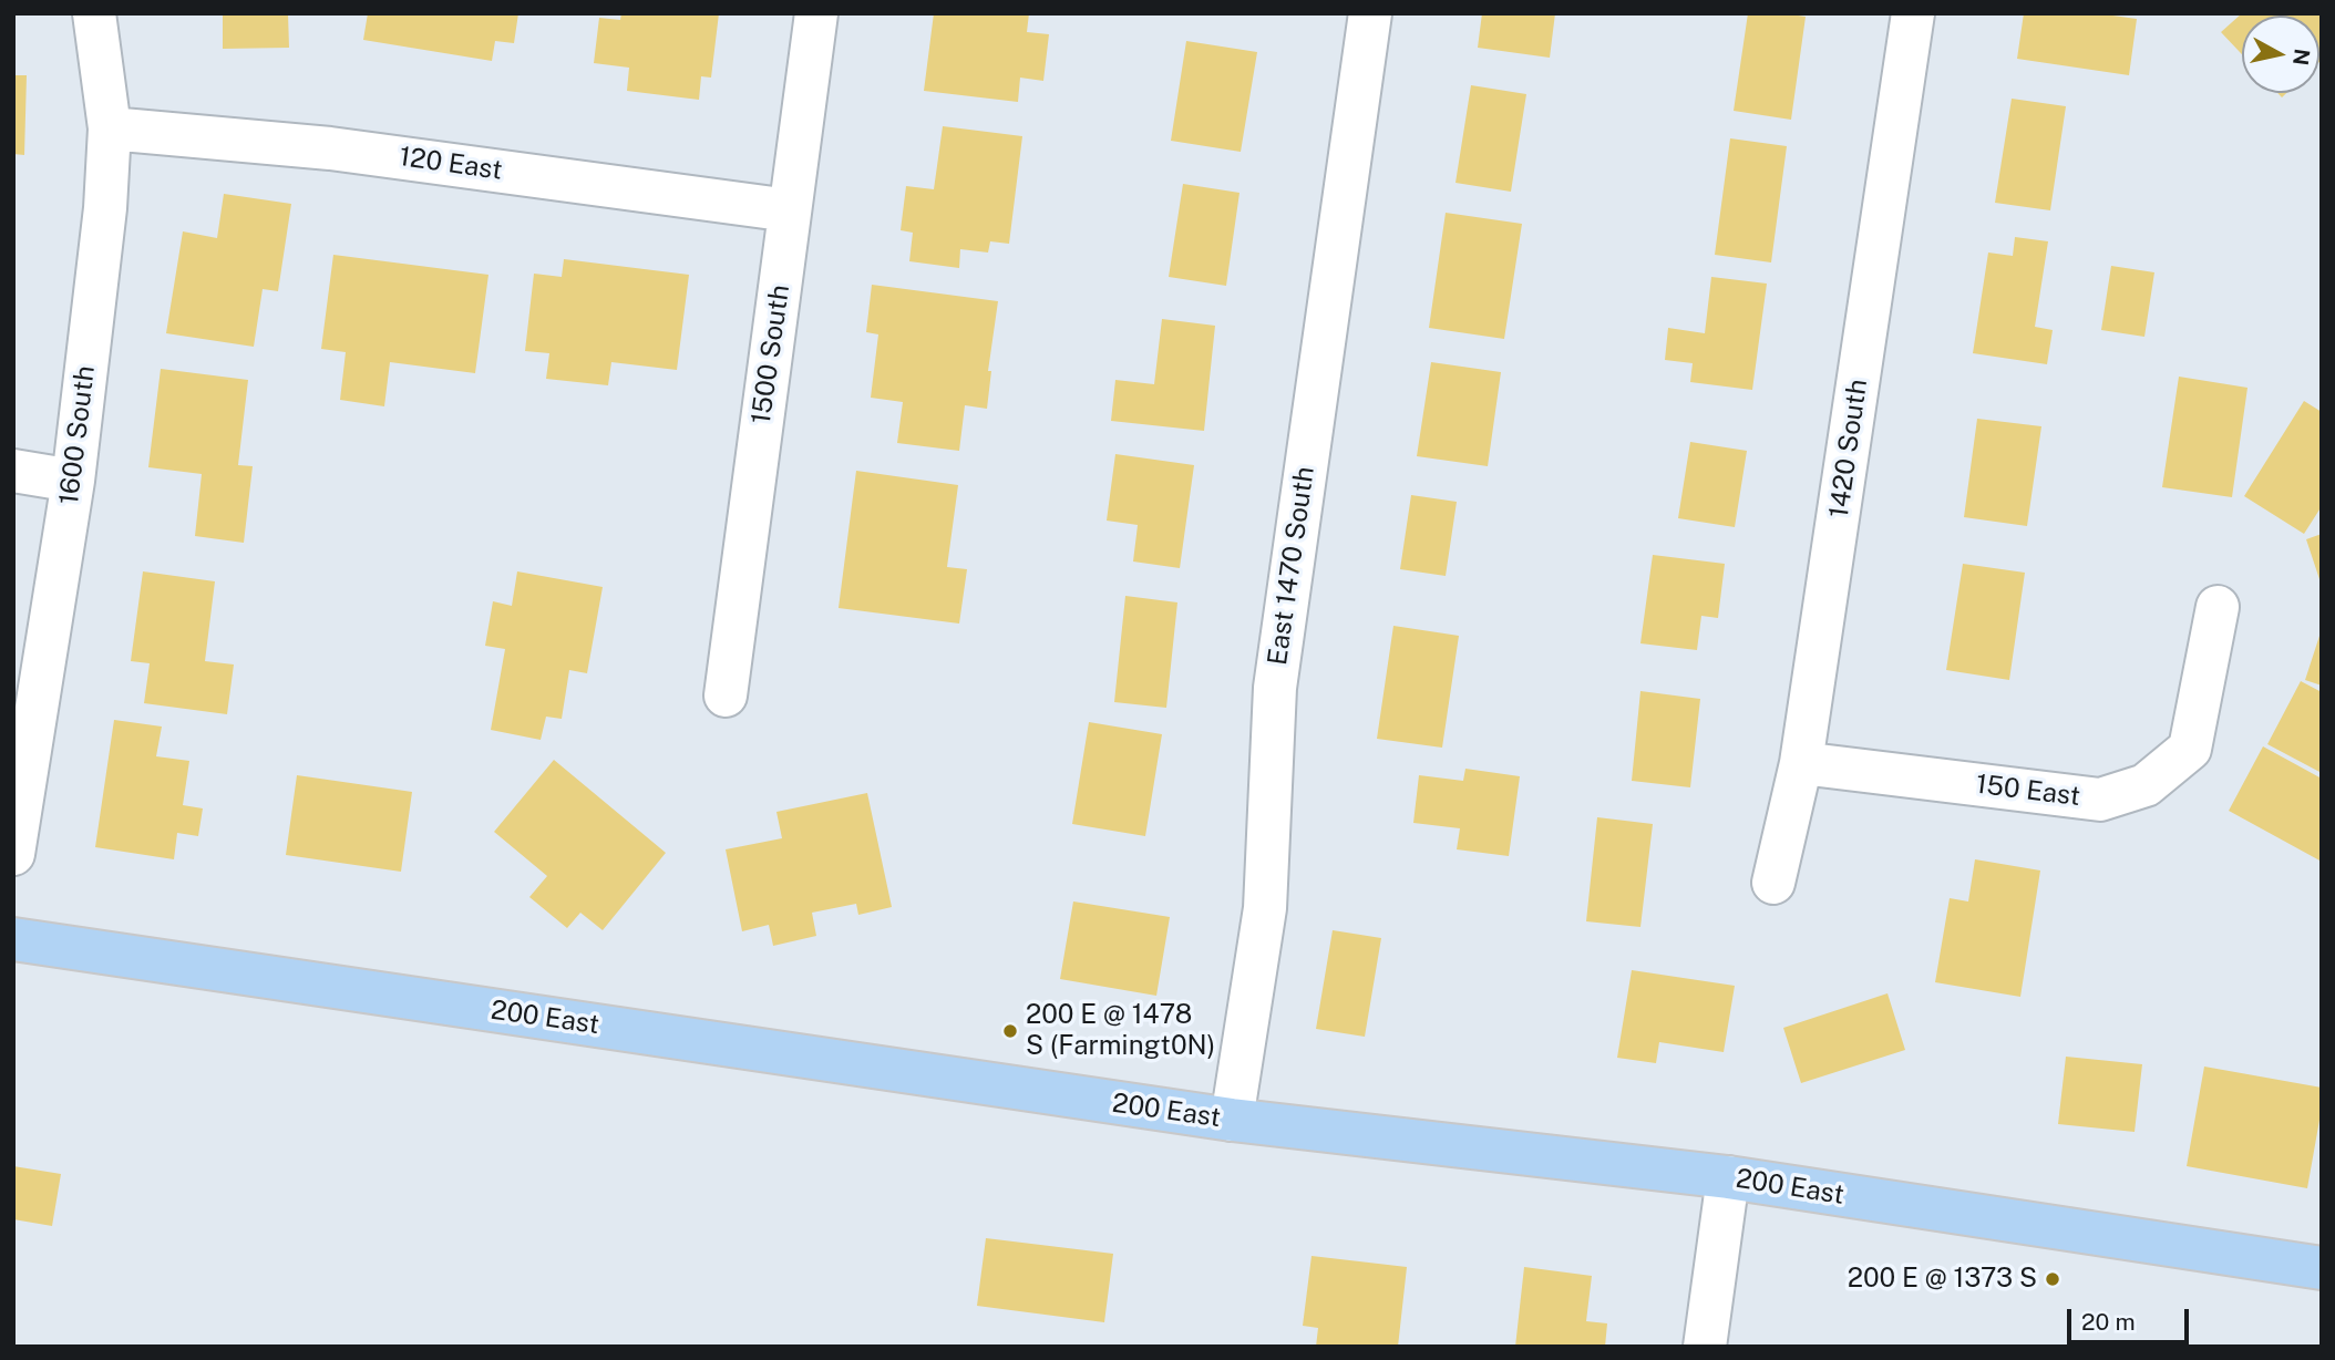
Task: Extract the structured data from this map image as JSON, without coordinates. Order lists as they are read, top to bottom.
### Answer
{
  "streets": {
    "main road": ["200 East"],
    "street": [
      "120 East",
      "1500 South",
      "1600 South",
      "1420 South",
      "East 1470 South",
      "150 East"
    ]
  },
  "crossings": [
    ["120 East", "1500 South"],
    ["120 East", "1600 South"],
    ["1420 South", "150 East"],
    ["East 1470 South", "200 East"]
  ],
  "places": ["200 E @ 1478 S (Farmingt0N)", "200 E @ 1373 S"],
  "scale_bar": "20 m",
  "north": "right"
}
